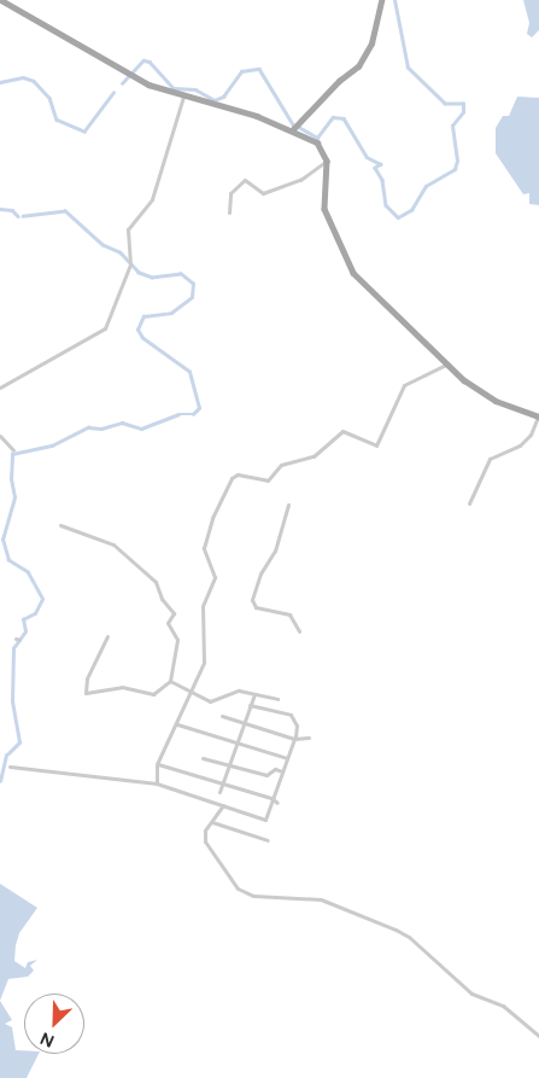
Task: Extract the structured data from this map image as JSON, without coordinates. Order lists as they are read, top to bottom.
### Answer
{
  "north": "bottom left"
}
